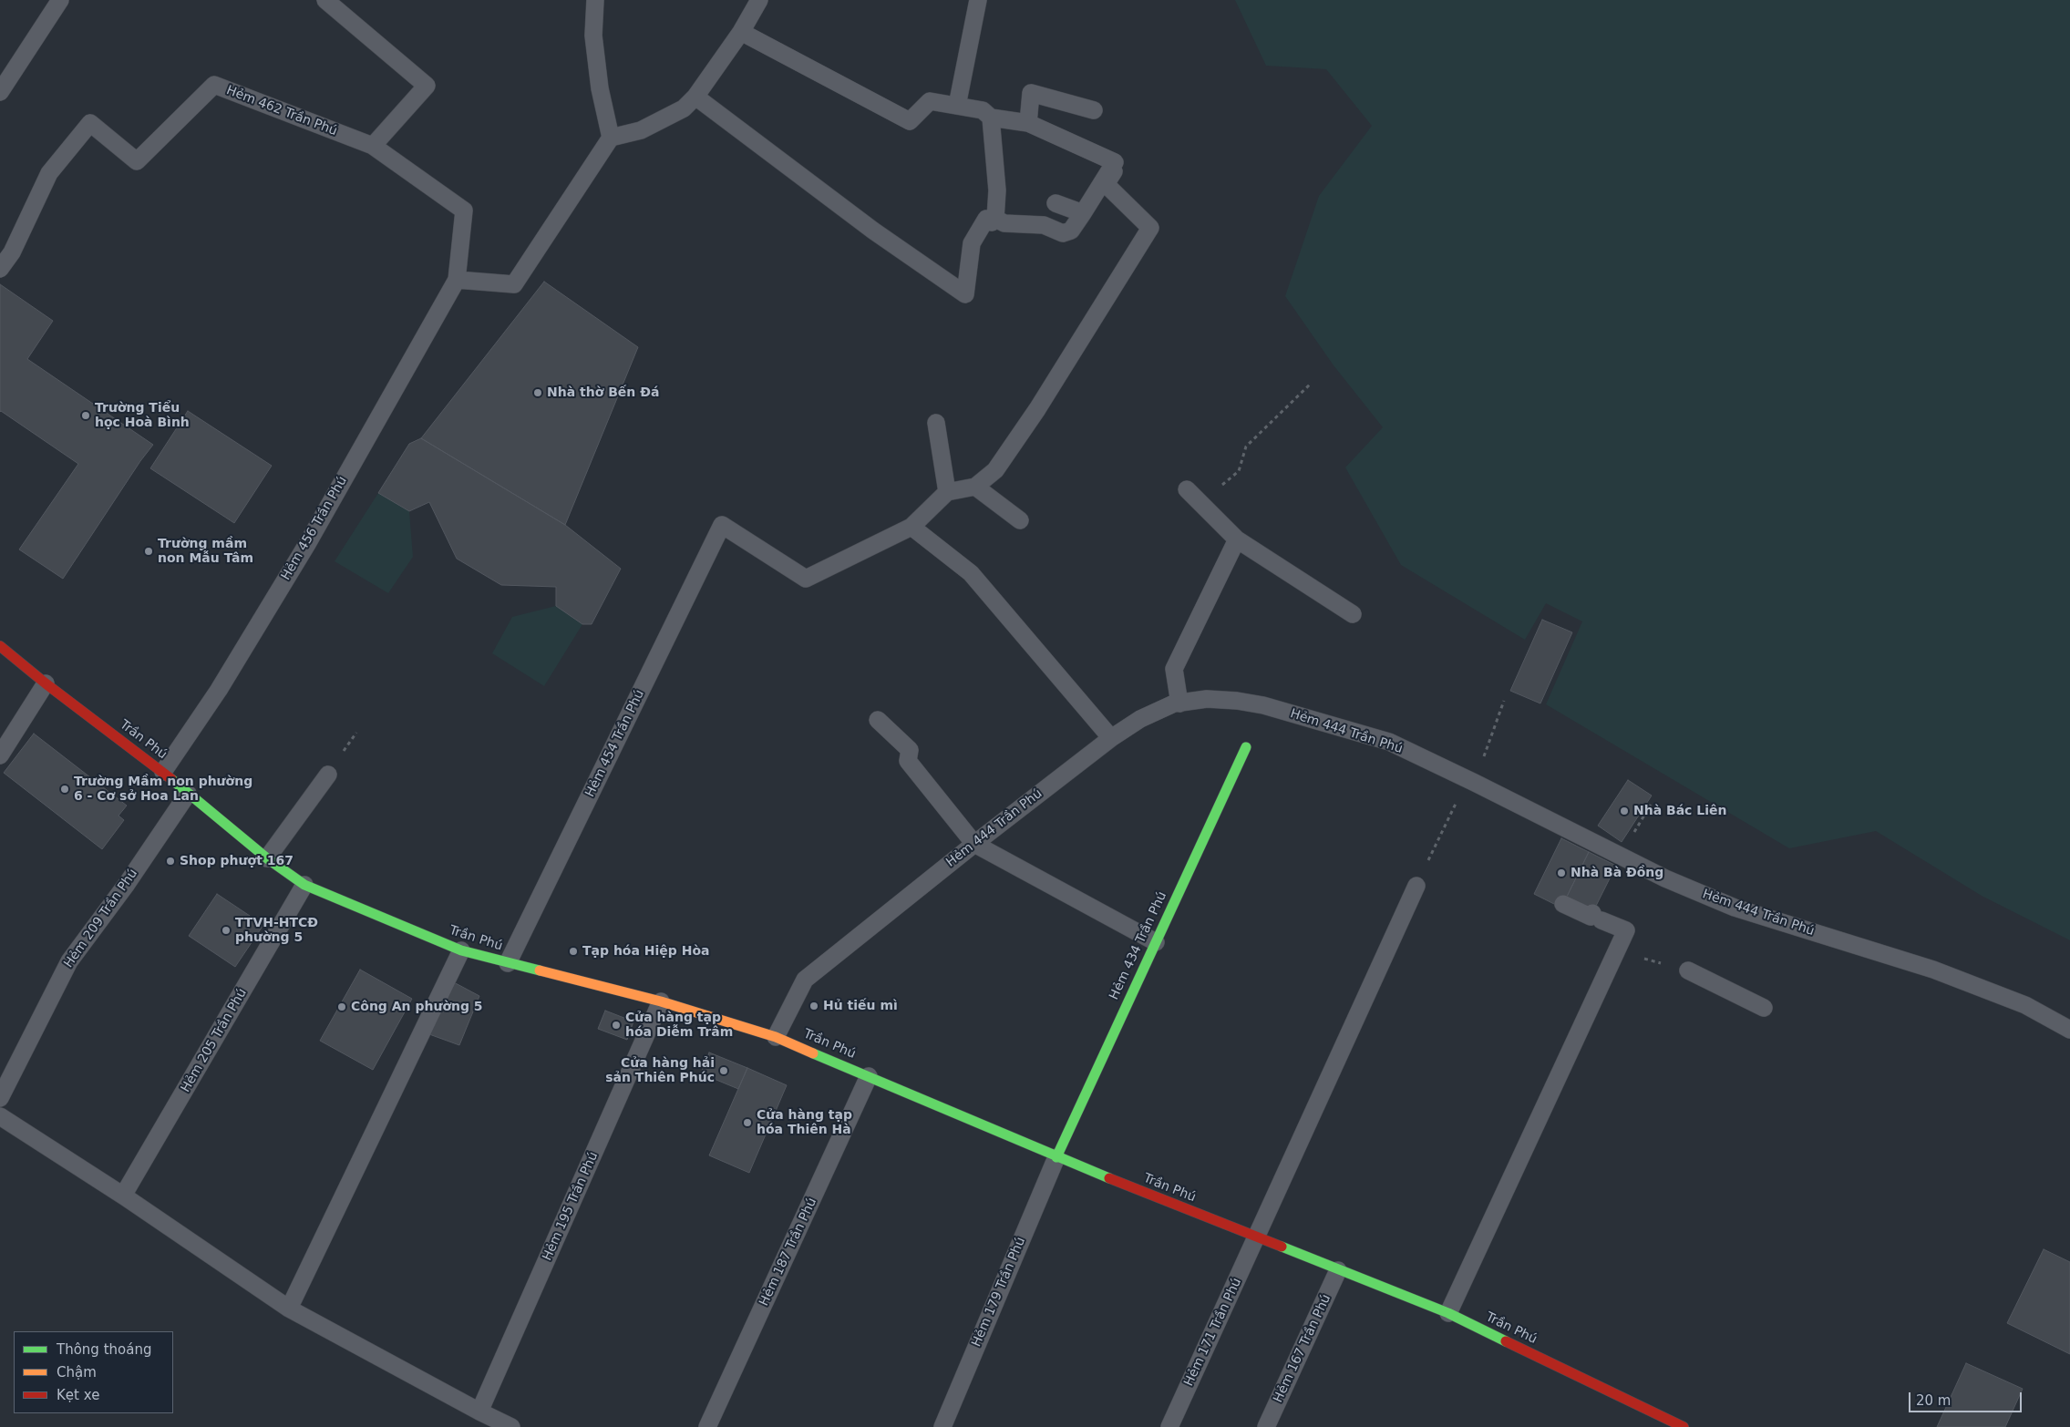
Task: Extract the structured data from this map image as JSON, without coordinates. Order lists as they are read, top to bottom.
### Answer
{
  "streets": {
    "main road": ["Trần Phú", "Hẻm 434 Trần Phú"],
    "lane": [
      "Hẻm 462 Trần Phú",
      "Hẻm 456 Trần Phú",
      "Hẻm 444 Trần Phú",
      "Hẻm 454 Trần Phú",
      "Hẻm 209 Trần Phú",
      "Hẻm 205 Trần Phú",
      "Hẻm 195 Trần Phú",
      "Hẻm 187 Trần Phú",
      "Hẻm 179 Trần Phú",
      "Hẻm 171 Trần Phú",
      "Hẻm 167 Trần Phú"
    ]
  },
  "crossings": [
    ["Hẻm 462 Trần Phú", "Hẻm 456 Trần Phú"],
    ["Hẻm 456 Trần Phú", "Trần Phú"],
    ["Hẻm 444 Trần Phú", "Trần Phú"],
    ["Trần Phú", "Hẻm 454 Trần Phú"],
    ["Trần Phú", "Hẻm 209 Trần Phú"],
    ["Trần Phú", "Hẻm 434 Trần Phú"],
    ["Trần Phú", "Hẻm 205 Trần Phú"],
    ["Trần Phú", "Hẻm 195 Trần Phú"],
    ["Trần Phú", "Hẻm 187 Trần Phú"],
    ["Trần Phú", "Hẻm 179 Trần Phú"],
    ["Trần Phú", "Hẻm 171 Trần Phú"],
    ["Trần Phú", "Hẻm 167 Trần Phú"],
    ["Hẻm 434 Trần Phú", "Hẻm 179 Trần Phú"]
  ],
  "places": [
    "Nhà thờ Bến Đá",
    "Trường Tiểu học Hoà Bình",
    "Trường mầm non Mẫu Tâm",
    "Trường Mầm non phường 6 - Cơ sở Hoa Lan",
    "Nhà Bác Liên",
    "Shop phượt 167",
    "Nhà Bà Đồng",
    "TTVH-HTCĐ phường 5",
    "Tạp hóa Hiệp Hòa",
    "Hủ tiếu mì",
    "Công An phường 5",
    "Cửa hàng tạp hóa Diễm Trâm",
    "Cửa hàng hải sản Thiên Phúc",
    "Cửa hàng tạp hóa Thiên Hà"
  ],
  "legend": ["Thông thoáng", "Chậm", "Kẹt xe"],
  "scale_bar": "20 m"
}
